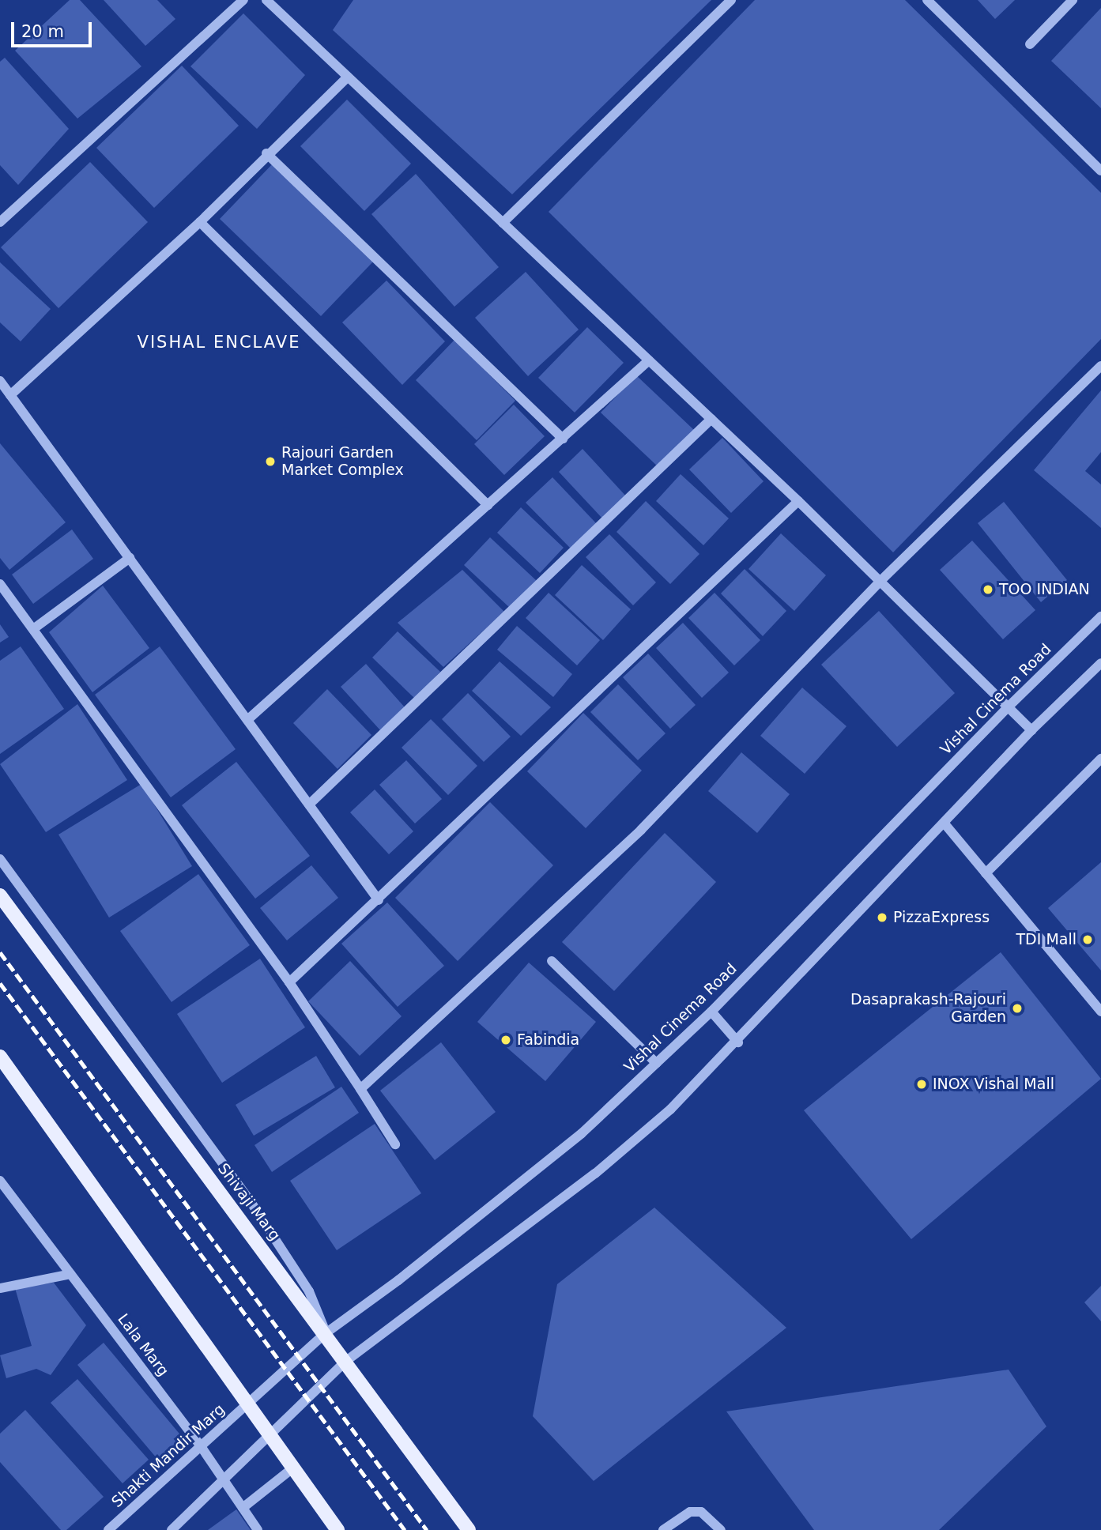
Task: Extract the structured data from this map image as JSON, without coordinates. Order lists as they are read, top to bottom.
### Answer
{
  "streets": {
    "main road": ["Shivaji Marg"],
    "street": ["Vishal Cinema Road", "Lala Marg", "Shakti Mandir Marg"]
  },
  "crossings": [
    ["Vishal Cinema Road", "Shivaji Marg"],
    ["Vishal Cinema Road", "Shakti Mandir Marg"],
    ["Lala Marg", "Shakti Mandir Marg"]
  ],
  "districts": ["VISHAL ENCLAVE"],
  "places": [
    "Rajouri Garden Market Complex",
    "TOO INDIAN",
    "PizzaExpress",
    "TDI Mall",
    "Dasaprakash-Rajouri Garden",
    "Fabindia",
    "INOX Vishal Mall"
  ],
  "scale_bar": "20 m"
}
